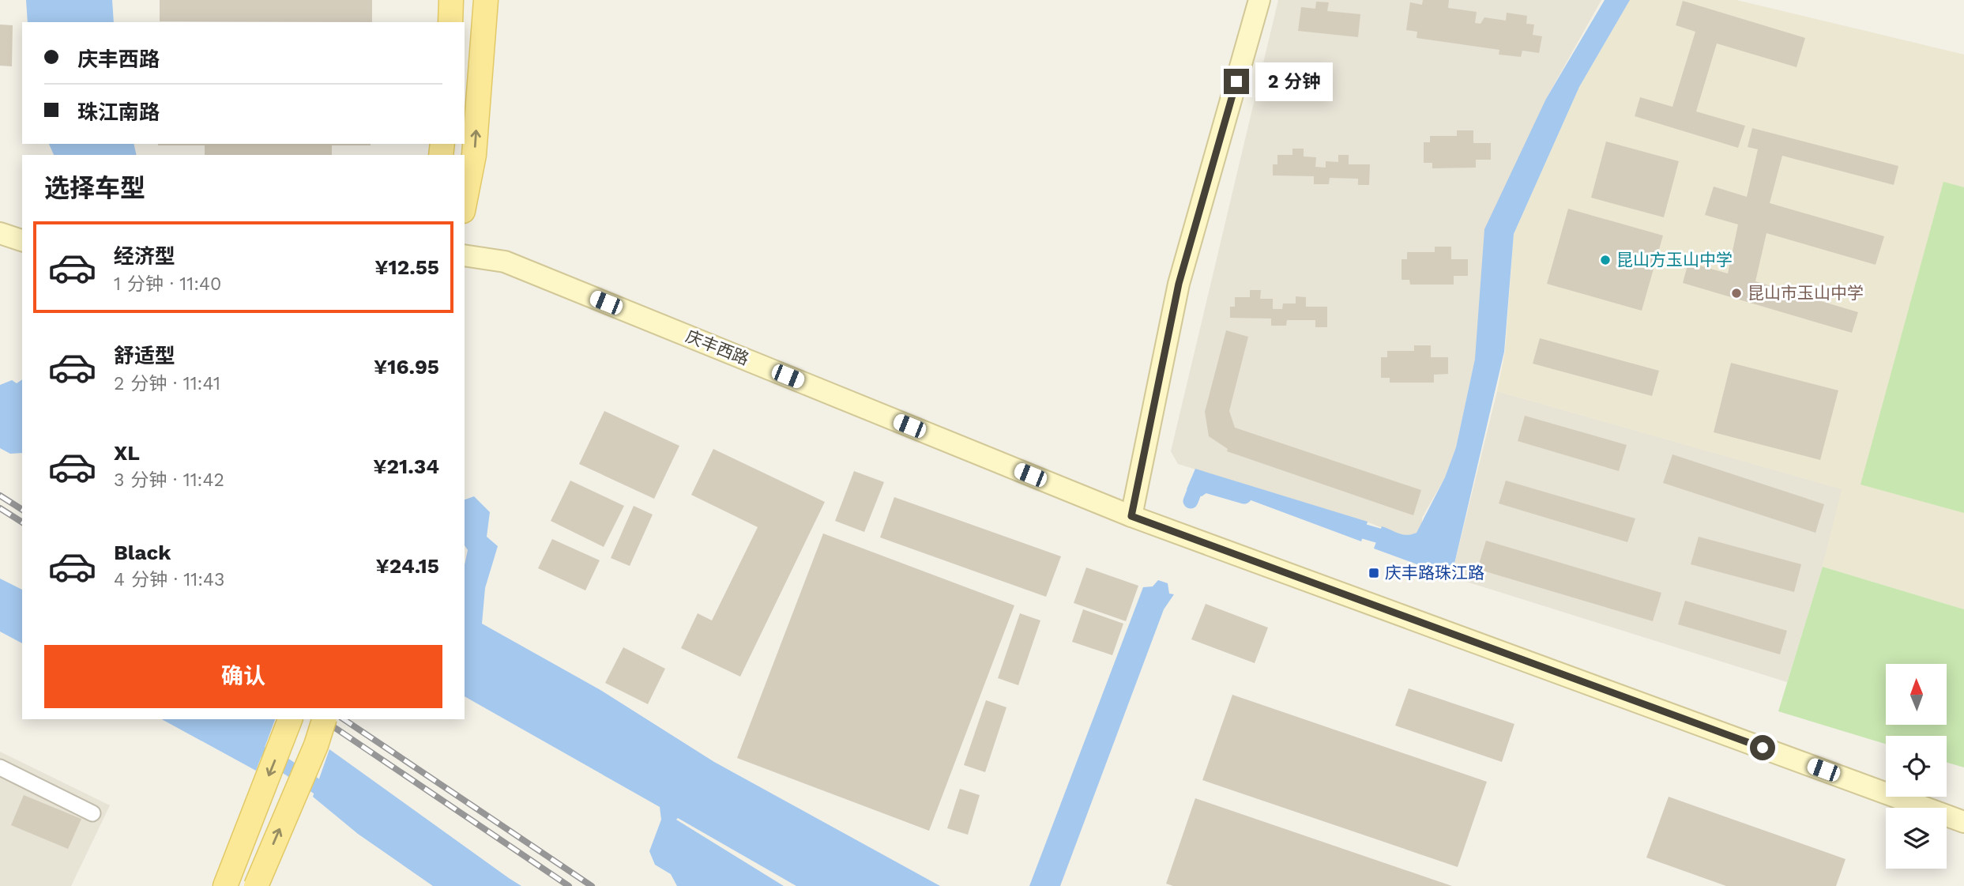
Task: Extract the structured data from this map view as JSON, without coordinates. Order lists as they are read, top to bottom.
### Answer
{
  "streets": {
    "street": ["庆丰西路"]
  },
  "places": {
    "other": ["昆山方玉山中学", "昆山市玉山中学"],
    "transit": ["庆丰路珠江路"]
  },
  "north": "top",
  "page": {
    "banner": ["庆丰西路", "珠江南路"],
    "bubble": "2 分钟",
    "heading": "选择车型",
    "list": [
      {
        "name": "经济型",
        "note": "1 分钟 · 11:40",
        "value": "¥12.55"
      },
      {
        "name": "舒适型",
        "note": "2 分钟 · 11:41",
        "value": "¥16.95"
      },
      {
        "name": "XL",
        "note": "3 分钟 · 11:42",
        "value": "¥21.34"
      },
      {
        "name": "Black",
        "note": "4 分钟 · 11:43",
        "value": "¥24.15"
      }
    ],
    "buttons": "确认"
  }
}
